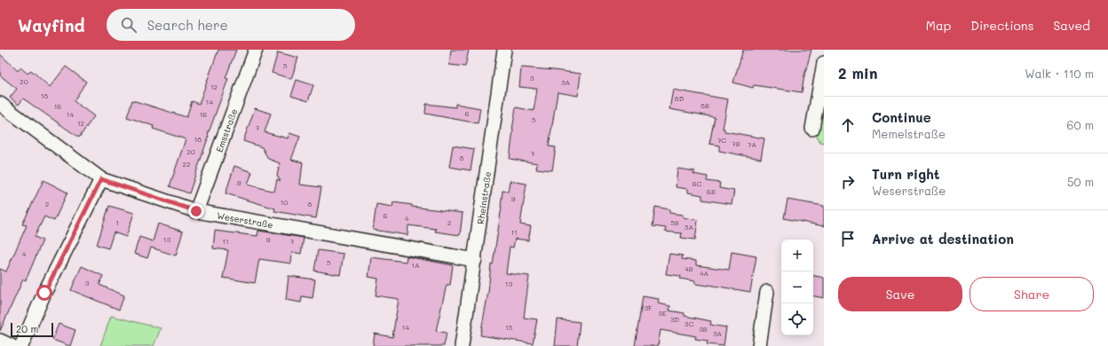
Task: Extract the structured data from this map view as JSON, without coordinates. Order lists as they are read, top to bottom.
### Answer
{
  "streets": {
    "street": ["Emsstraße", "Rheinstraße", "Weserstraße"]
  },
  "crossings": [
    ["Emsstraße", "Weserstraße"],
    ["Rheinstraße", "Weserstraße"]
  ],
  "house_numbers": [
    "5",
    "3",
    "20",
    "3A",
    "12",
    "18",
    "8D",
    "14",
    "8B",
    "16",
    "6",
    "14",
    "16",
    "5",
    "12",
    "7",
    "18",
    "7C",
    "7B",
    "7A",
    "20",
    "7",
    "8",
    "22",
    "9",
    "6C",
    "6B",
    "9",
    "10",
    "2",
    "8",
    "6",
    "4",
    "1",
    "2",
    "5B",
    "5A",
    "11",
    "13",
    "9",
    "11",
    "7",
    "4",
    "5",
    "1A",
    "4B",
    "4A",
    "3",
    "13",
    "3F",
    "3E",
    "3D",
    "3C",
    "14",
    "15",
    "3B",
    "3A"
  ],
  "scale_bar": "20 m",
  "page": {
    "header": "Wayfind",
    "search": "Search here",
    "nav": ["Map", "Directions", "Saved"],
    "heading": ["2 min", "Walk · 110 m"],
    "list": [
      ["Continue", "Memelstraße", "60 m"],
      ["Turn right", "Weserstraße", "50 m"],
      "Arrive at destination"
    ],
    "map_buttons": ["+", "−"],
    "buttons": ["Save", "Share"],
    "scale": "20 m"
  }
}
